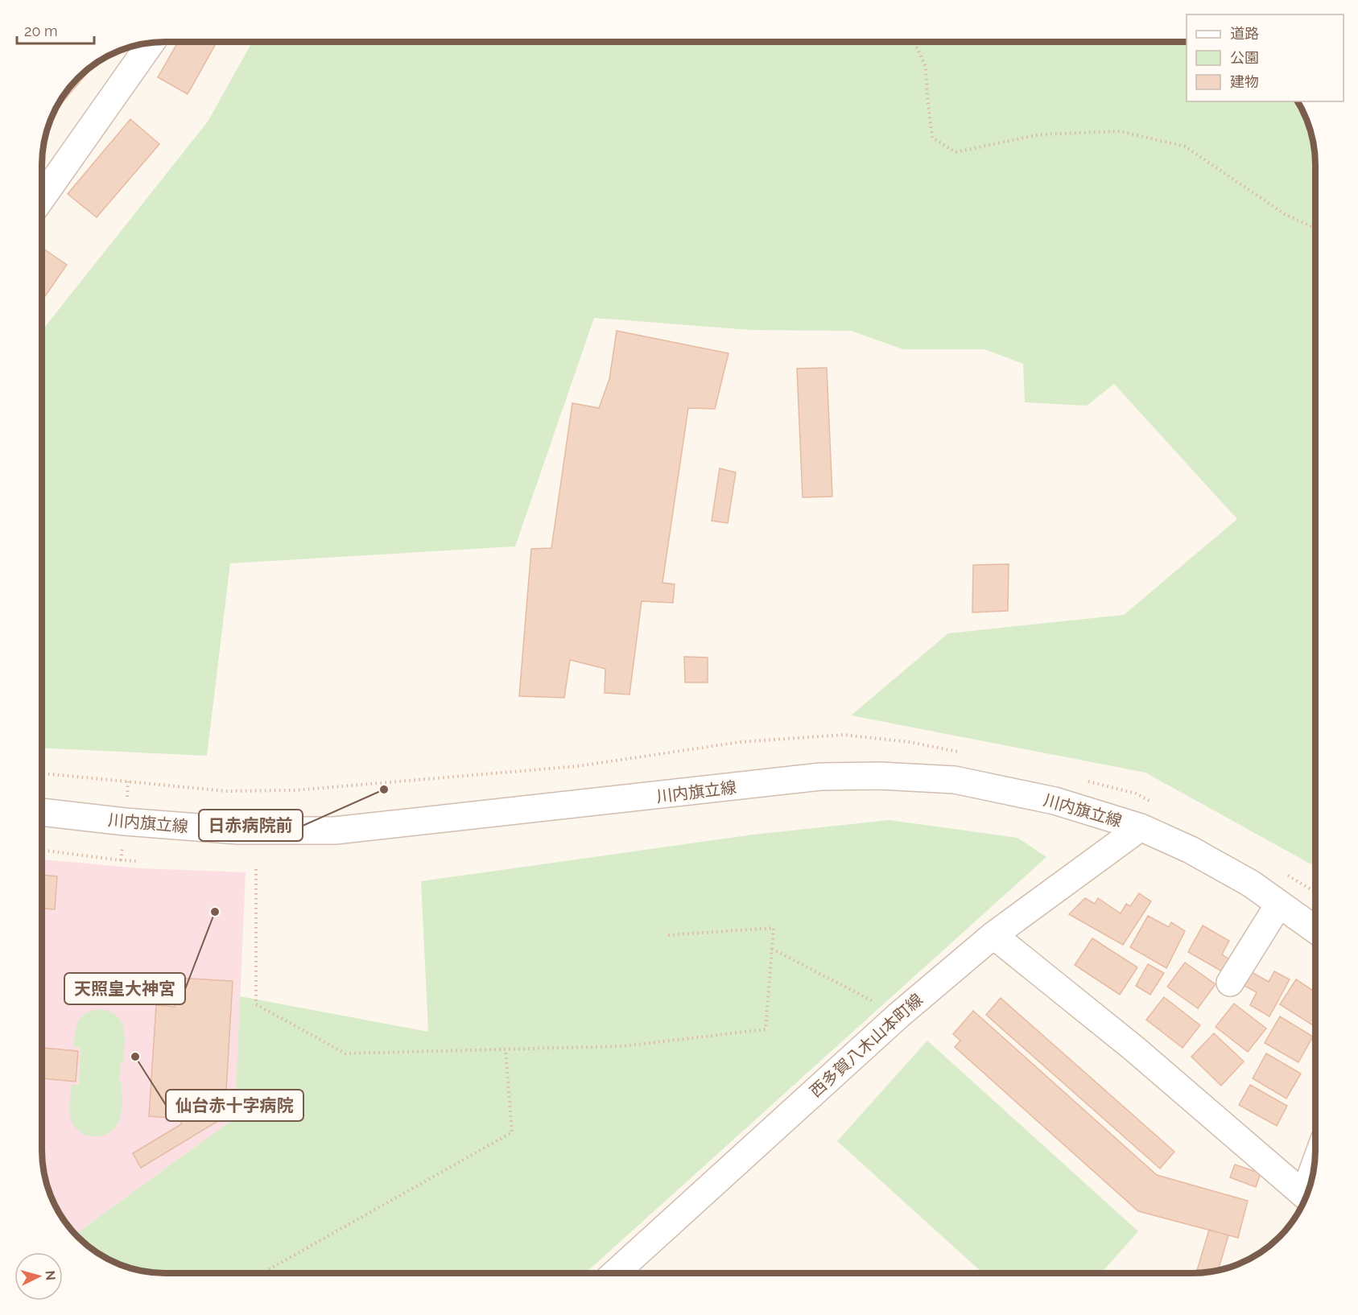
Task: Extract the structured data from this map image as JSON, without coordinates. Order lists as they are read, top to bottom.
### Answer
{
  "streets": {
    "street": ["川内旗立線", "西多賀八木山本町線"]
  },
  "crossings": [
    ["川内旗立線", "西多賀八木山本町線"]
  ],
  "places": ["日赤病院前", "天照皇大神宮", "仙台赤十字病院"],
  "legend": ["道路", "公園", "建物"],
  "scale_bar": "20 m",
  "north": "right"
}
